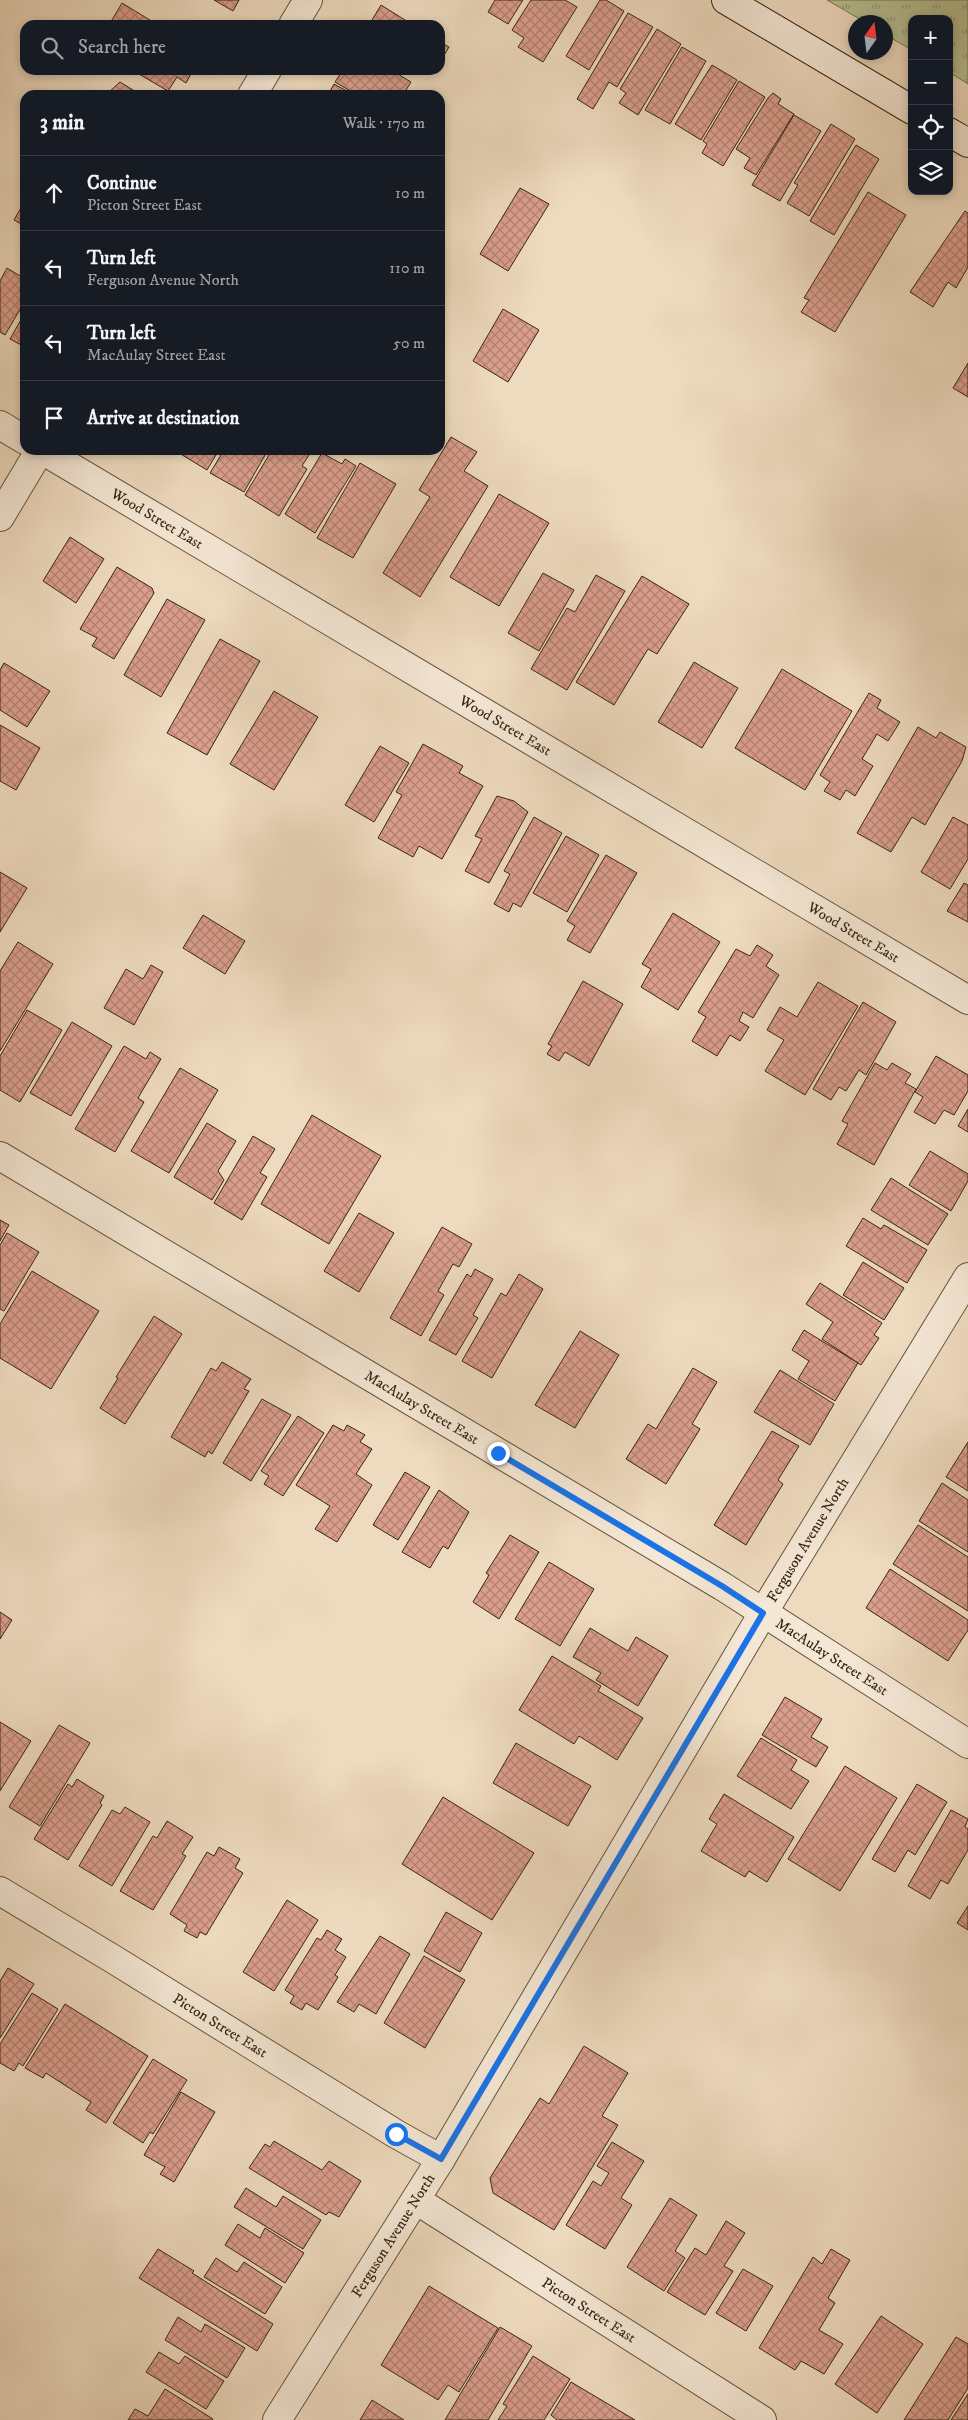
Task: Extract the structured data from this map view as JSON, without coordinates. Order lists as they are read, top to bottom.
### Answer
{
  "streets": {
    "street": [
      "Wood Street East",
      "MacAulay Street East",
      "Ferguson Avenue North",
      "Picton Street East"
    ]
  },
  "crossings": [
    ["MacAulay Street East", "Ferguson Avenue North"],
    ["Ferguson Avenue North", "Picton Street East"]
  ],
  "north": "top",
  "page": {
    "map_buttons": ["+", "−"],
    "search": "Search here",
    "heading": ["3 min", "Walk · 170 m"],
    "list": [
      ["Continue", "Picton Street East", "10 m"],
      ["Turn left", "Ferguson Avenue North", "110 m"],
      ["Turn left", "MacAulay Street East", "50 m"],
      "Arrive at destination"
    ]
  }
}
